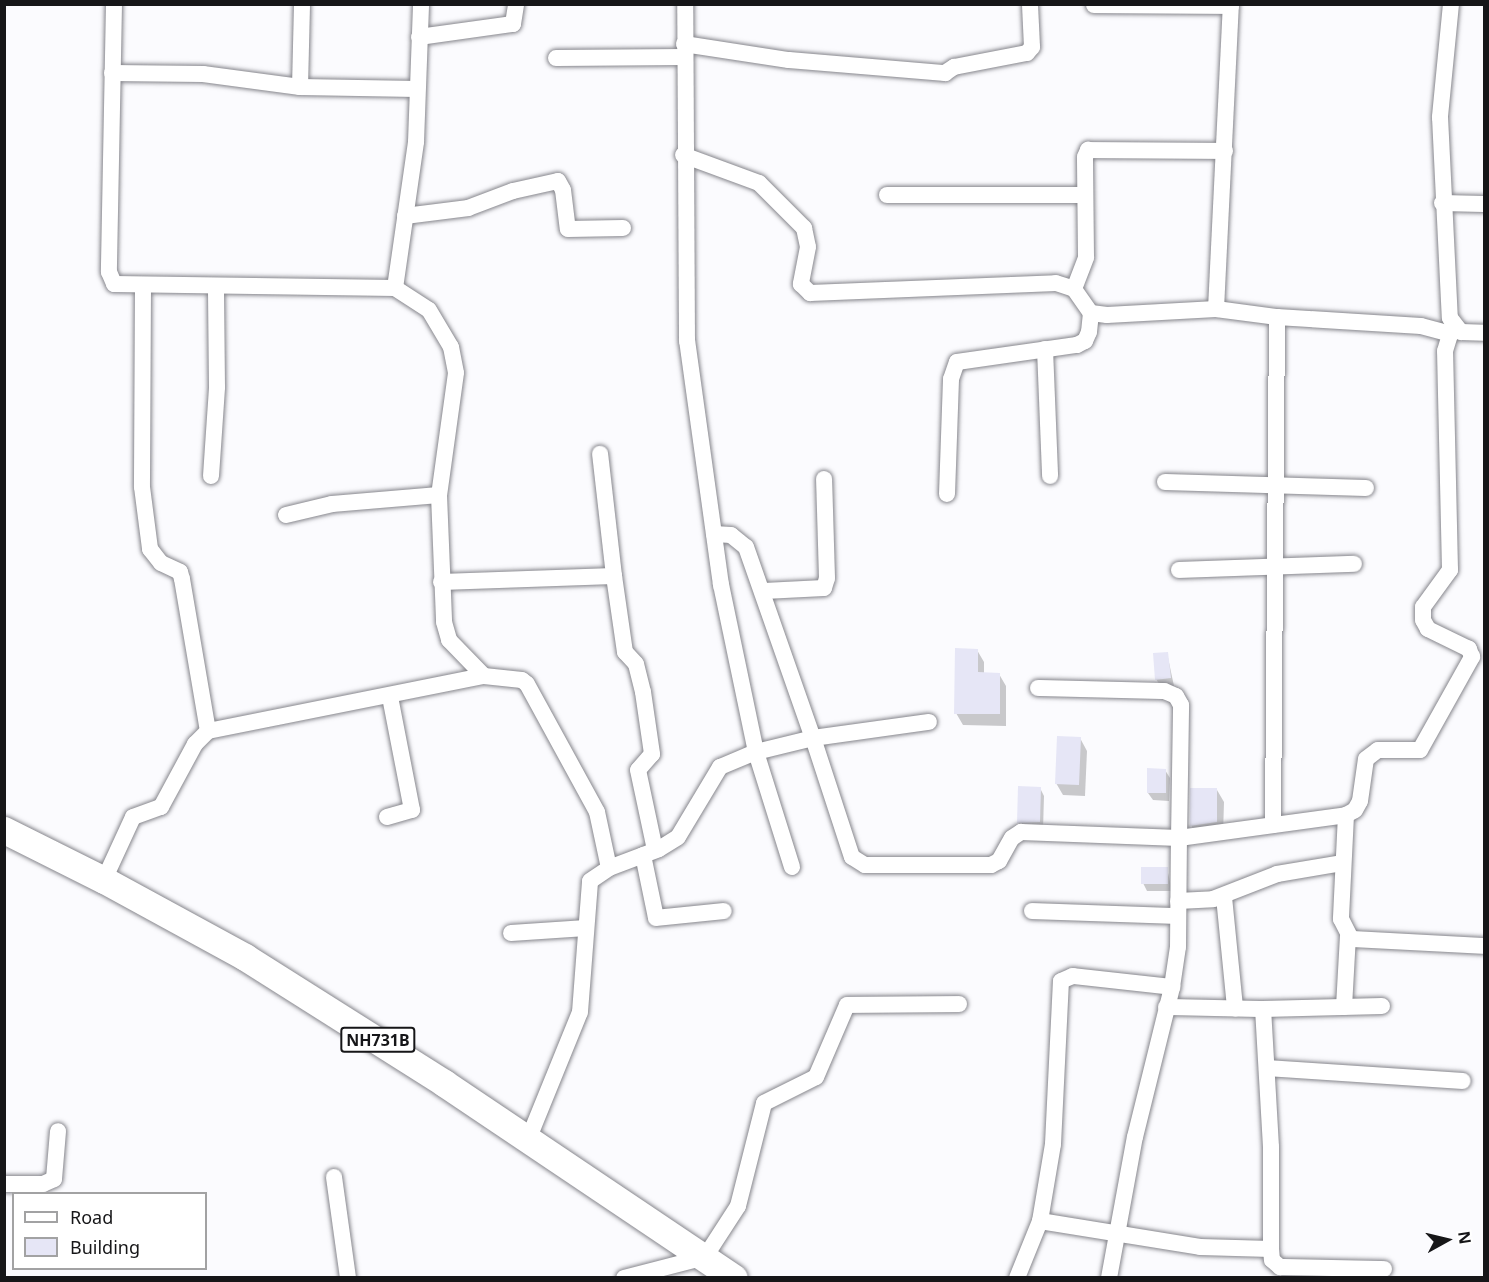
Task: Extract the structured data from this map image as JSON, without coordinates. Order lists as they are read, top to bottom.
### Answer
{
  "streets": {
    "highway": ["NH731B"]
  },
  "legend": ["Road", "Building"],
  "north": "right"
}
